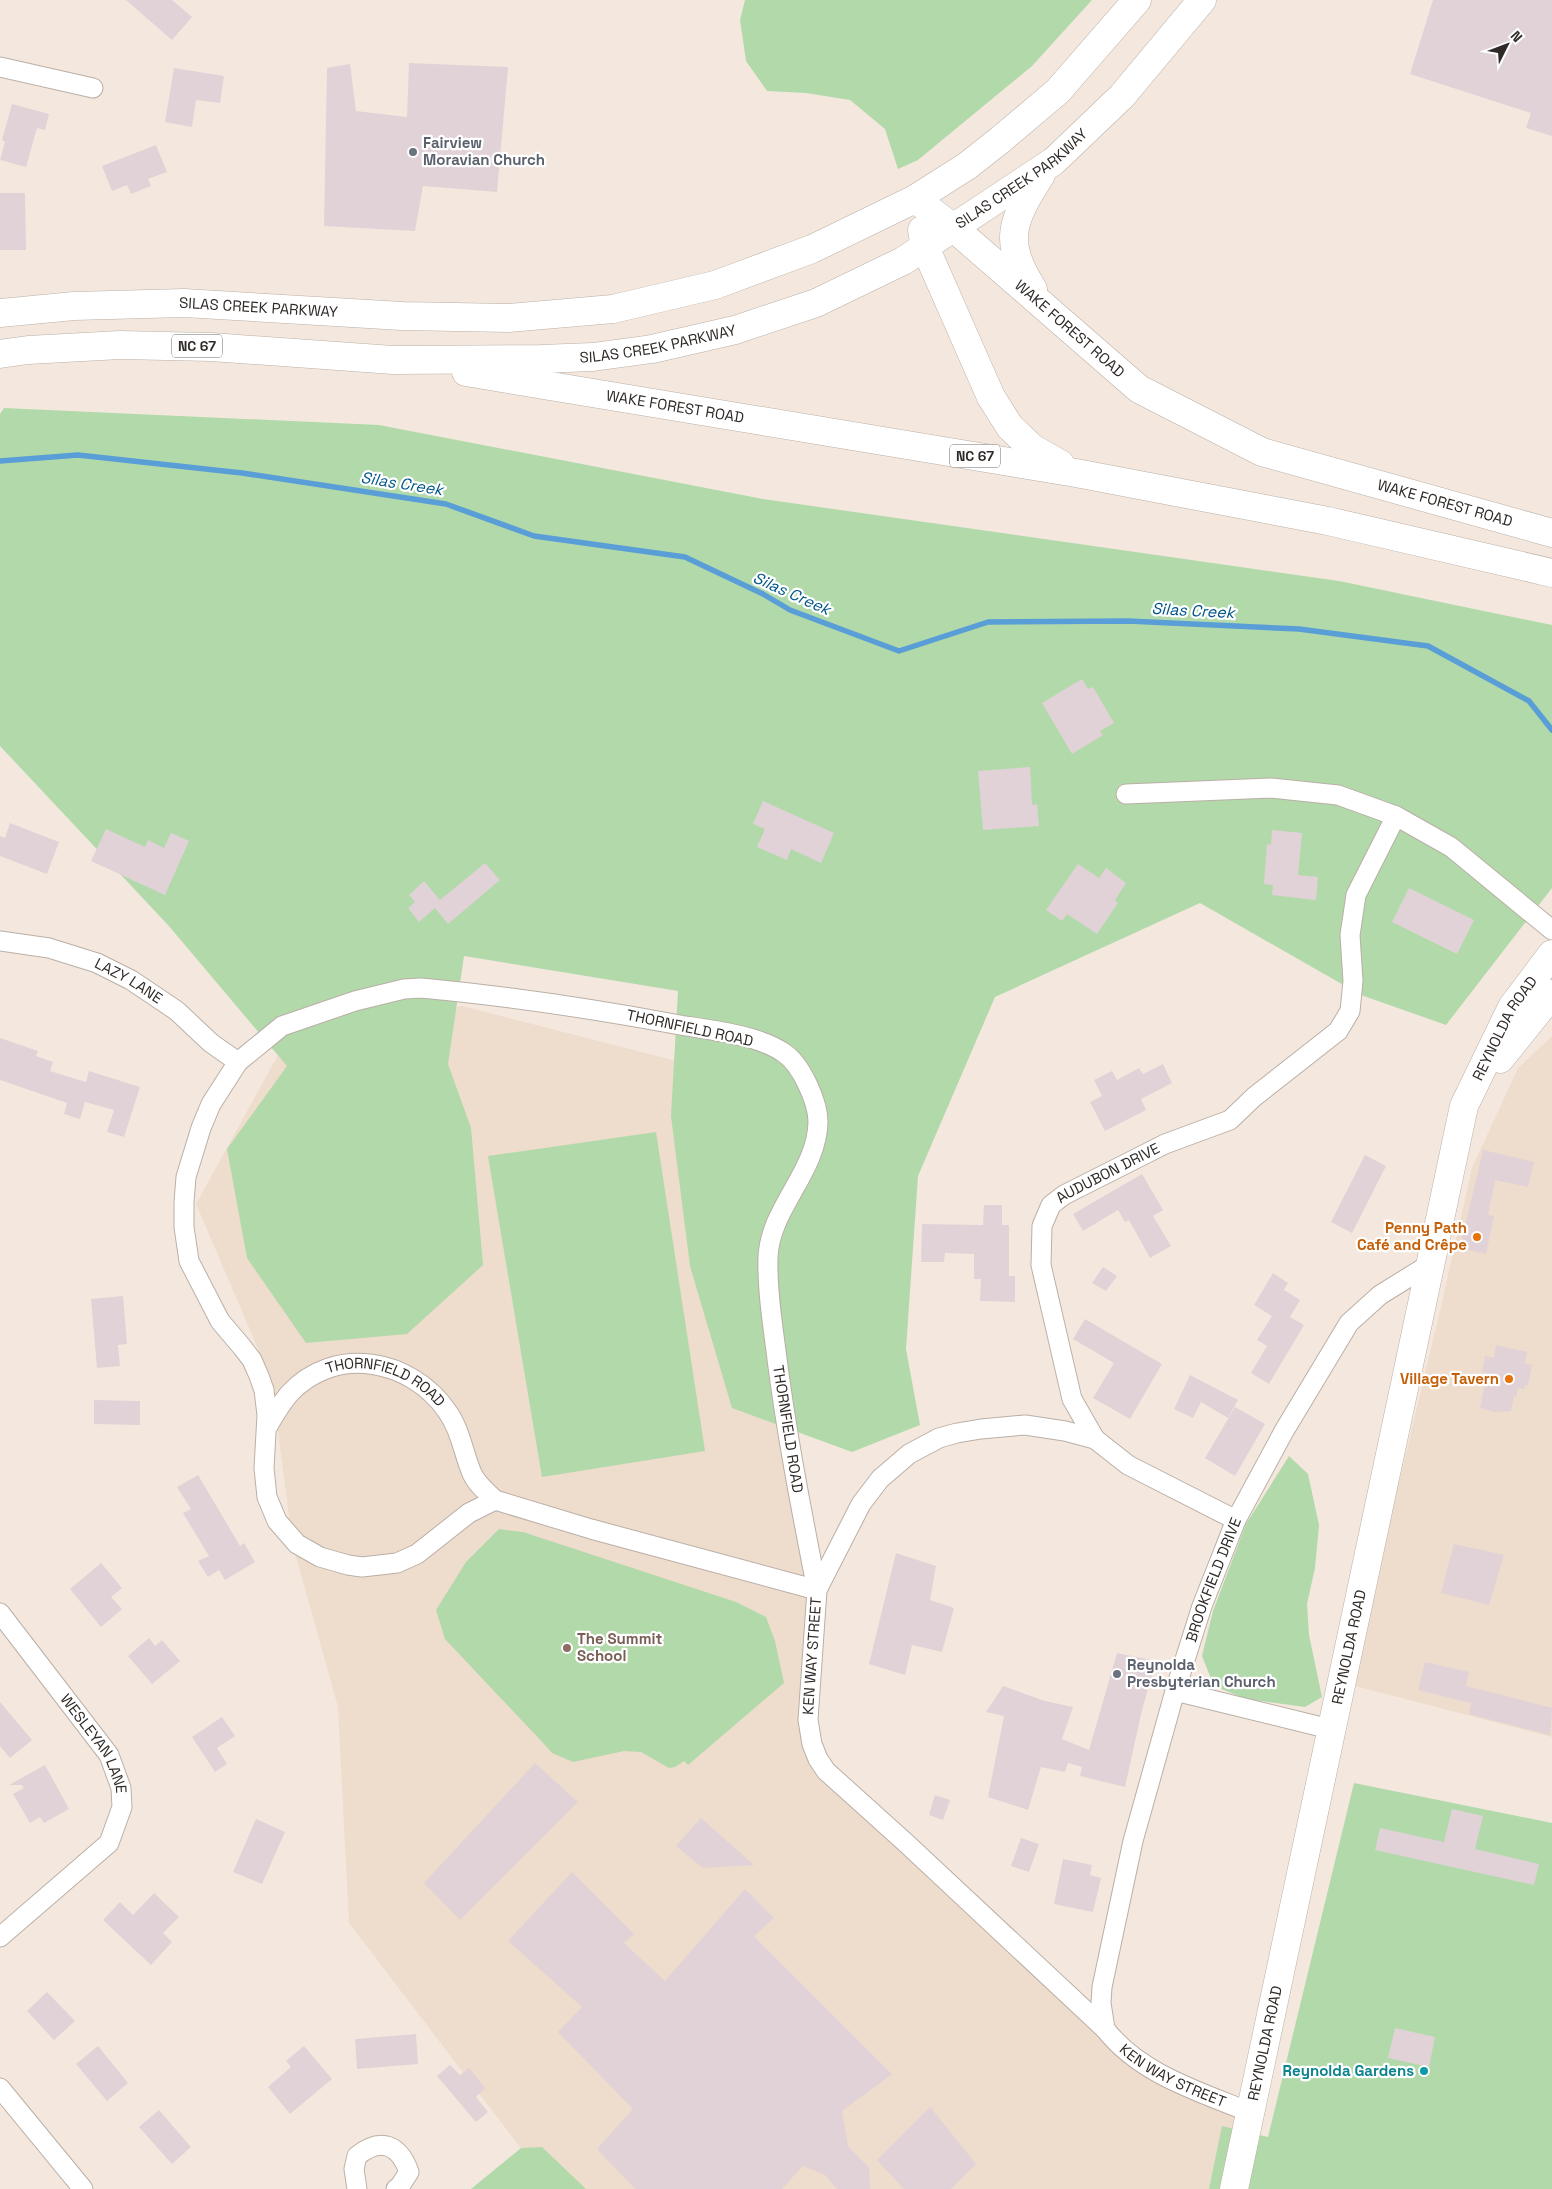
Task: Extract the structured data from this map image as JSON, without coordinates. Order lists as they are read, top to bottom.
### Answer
{
  "streets": {
    "main road": [
      "SILAS CREEK PARKWAY",
      "WAKE FOREST ROAD",
      "NC 67",
      "REYNOLDA ROAD"
    ],
    "street": [
      "LAZY LANE",
      "THORNFIELD ROAD",
      "AUDUBON DRIVE",
      "BROOKFIELD DRIVE",
      "KEN WAY STREET",
      "WESLEYAN LANE"
    ]
  },
  "crossings": [
    ["SILAS CREEK PARKWAY", "WAKE FOREST ROAD"],
    ["LAZY LANE", "THORNFIELD ROAD"],
    ["THORNFIELD ROAD", "KEN WAY STREET"],
    ["REYNOLDA ROAD", "BROOKFIELD DRIVE"],
    ["REYNOLDA ROAD", "KEN WAY STREET"],
    ["AUDUBON DRIVE", "KEN WAY STREET"],
    ["BROOKFIELD DRIVE", "KEN WAY STREET"]
  ],
  "water": ["Silas Creek"],
  "places": [
    "Fairview Moravian Church",
    "Penny Path Café and Crêpe",
    "Village Tavern",
    "The Summit School",
    "Reynolda Presbyterian Church",
    "Reynolda Gardens"
  ],
  "north": "top right"
}
